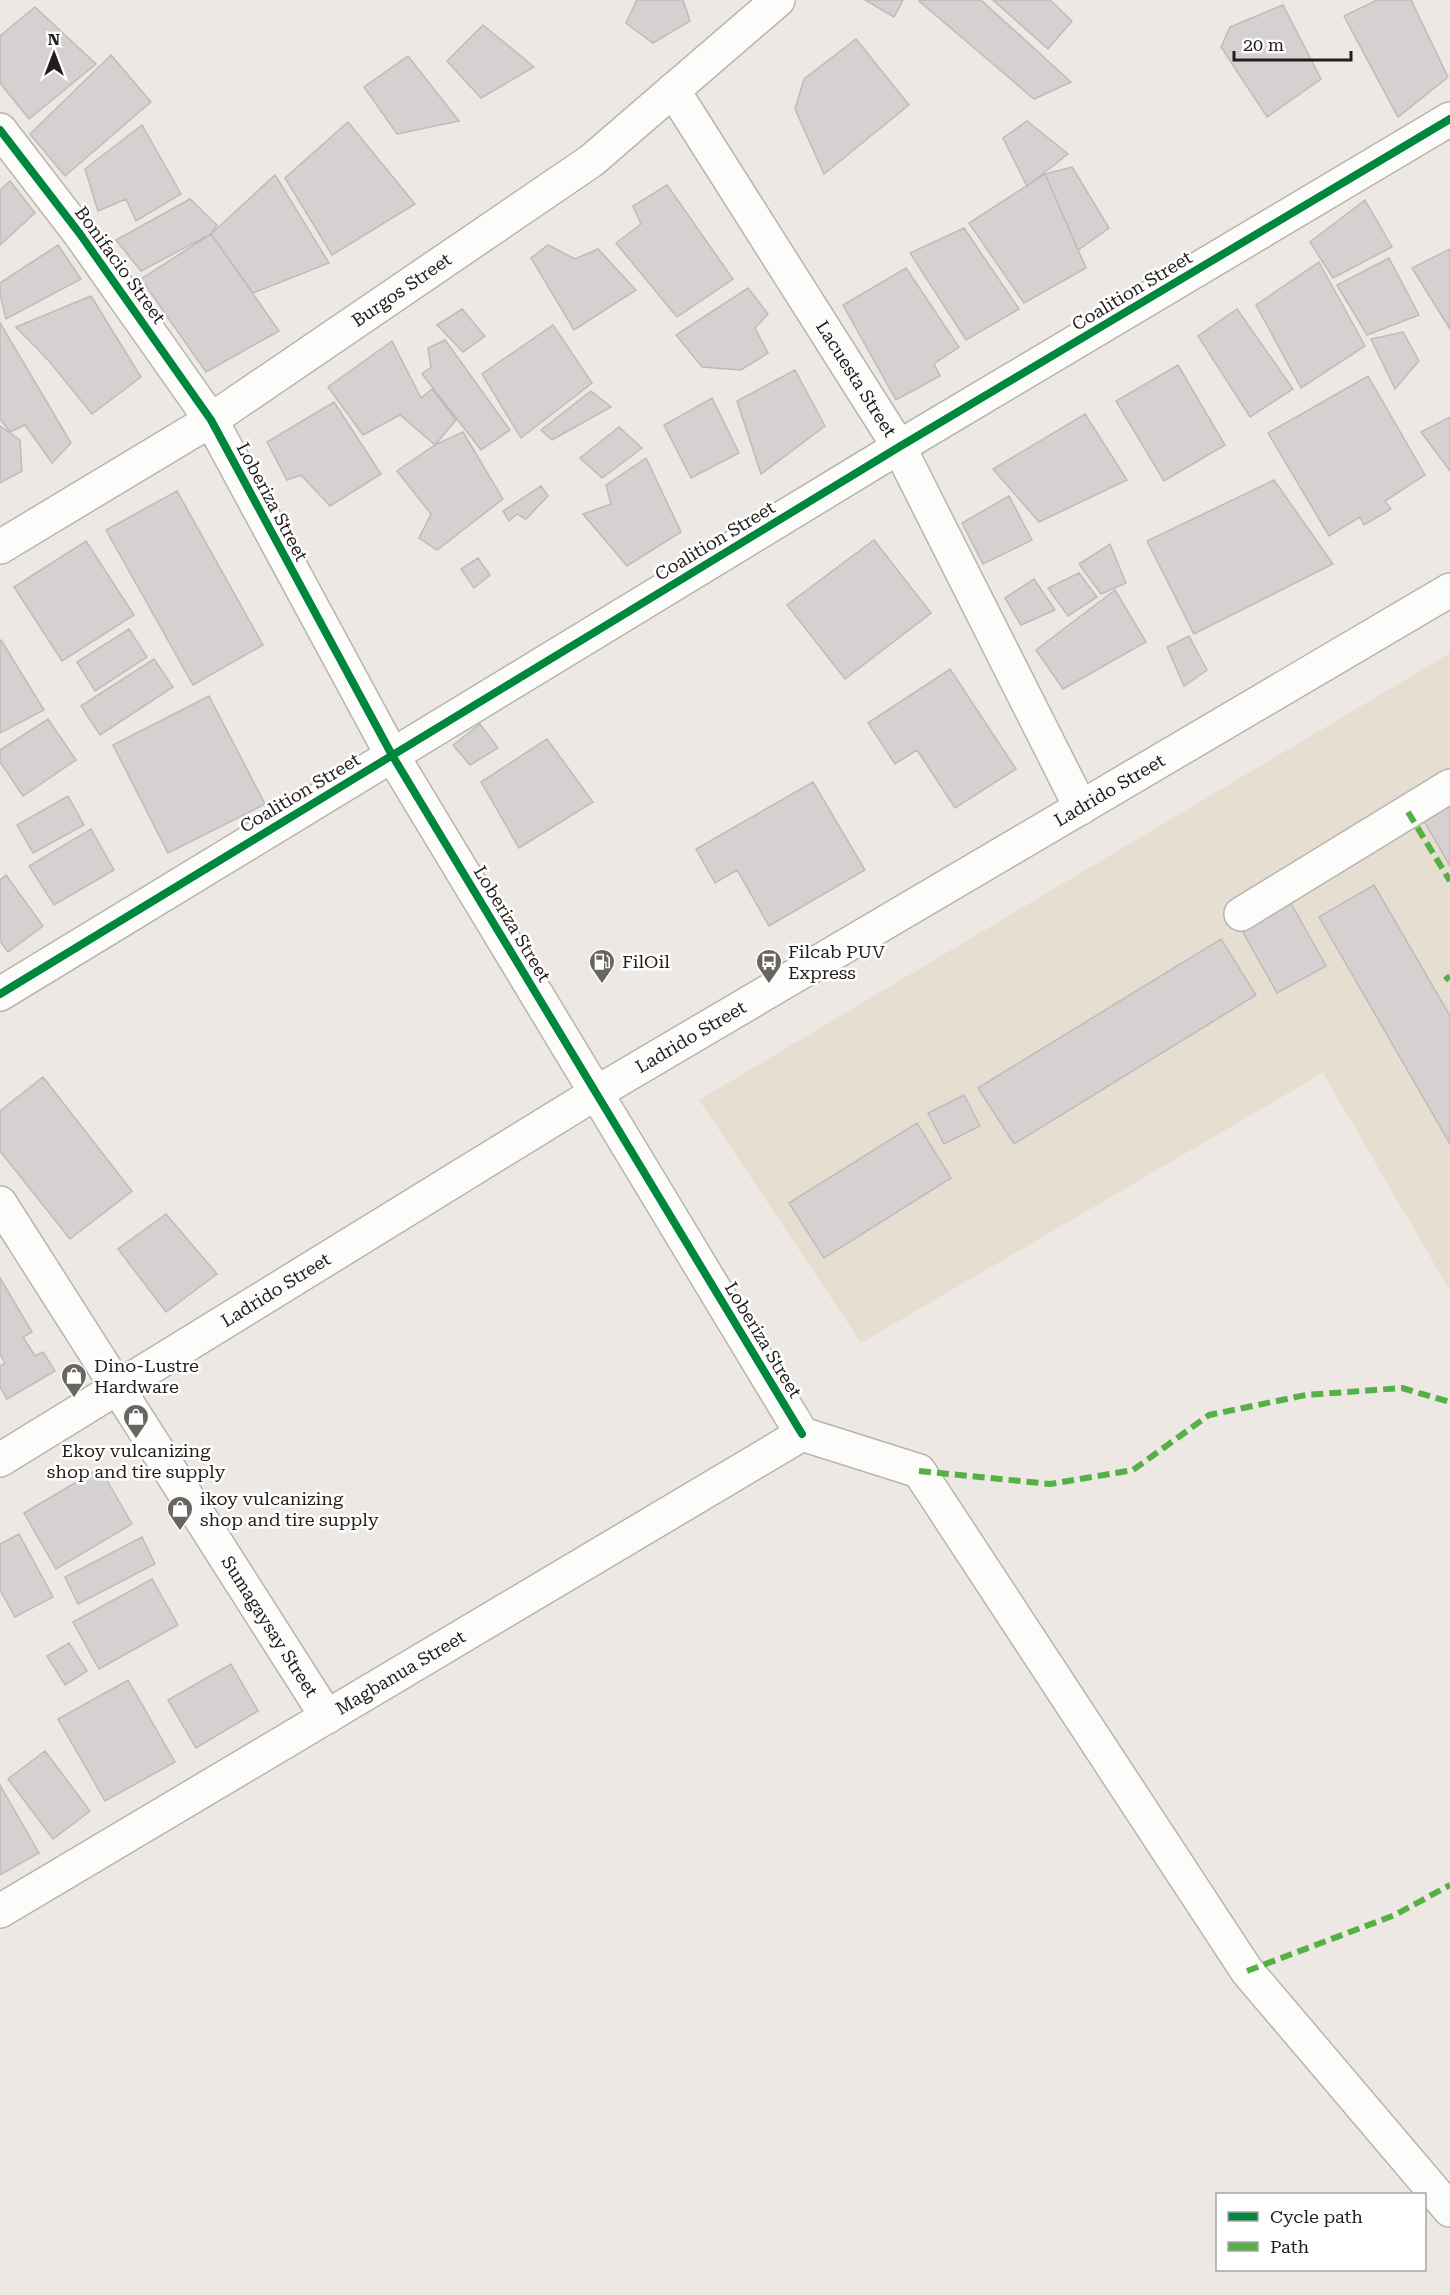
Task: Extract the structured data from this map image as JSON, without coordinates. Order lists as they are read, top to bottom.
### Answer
{
  "streets": {
    "street": [
      "Bonifacio Street",
      "Burgos Street",
      "Coalition Street",
      "Lacuesta Street",
      "Loberiza Street",
      "Ladrido Street",
      "Sumagaysay Street",
      "Magbanua Street"
    ]
  },
  "crossings": [
    ["Bonifacio Street", "Burgos Street"],
    ["Bonifacio Street", "Loberiza Street"],
    ["Burgos Street", "Lacuesta Street"],
    ["Burgos Street", "Loberiza Street"],
    ["Coalition Street", "Lacuesta Street"],
    ["Coalition Street", "Loberiza Street"],
    ["Lacuesta Street", "Ladrido Street"],
    ["Loberiza Street", "Ladrido Street"],
    ["Loberiza Street", "Magbanua Street"],
    ["Ladrido Street", "Sumagaysay Street"],
    ["Sumagaysay Street", "Magbanua Street"]
  ],
  "places": {
    "fuel station": ["FilOil"],
    "bus stop": ["Filcab PUV Express"],
    "shop": ["Dino-Lustre Hardware", "Ekoy vulcanizing shop and tire supply", "ikoy vulcanizing shop and tire supply"]
  },
  "legend": ["Cycle path", "Path"],
  "scale_bar": "20 m",
  "north": "top"
}
